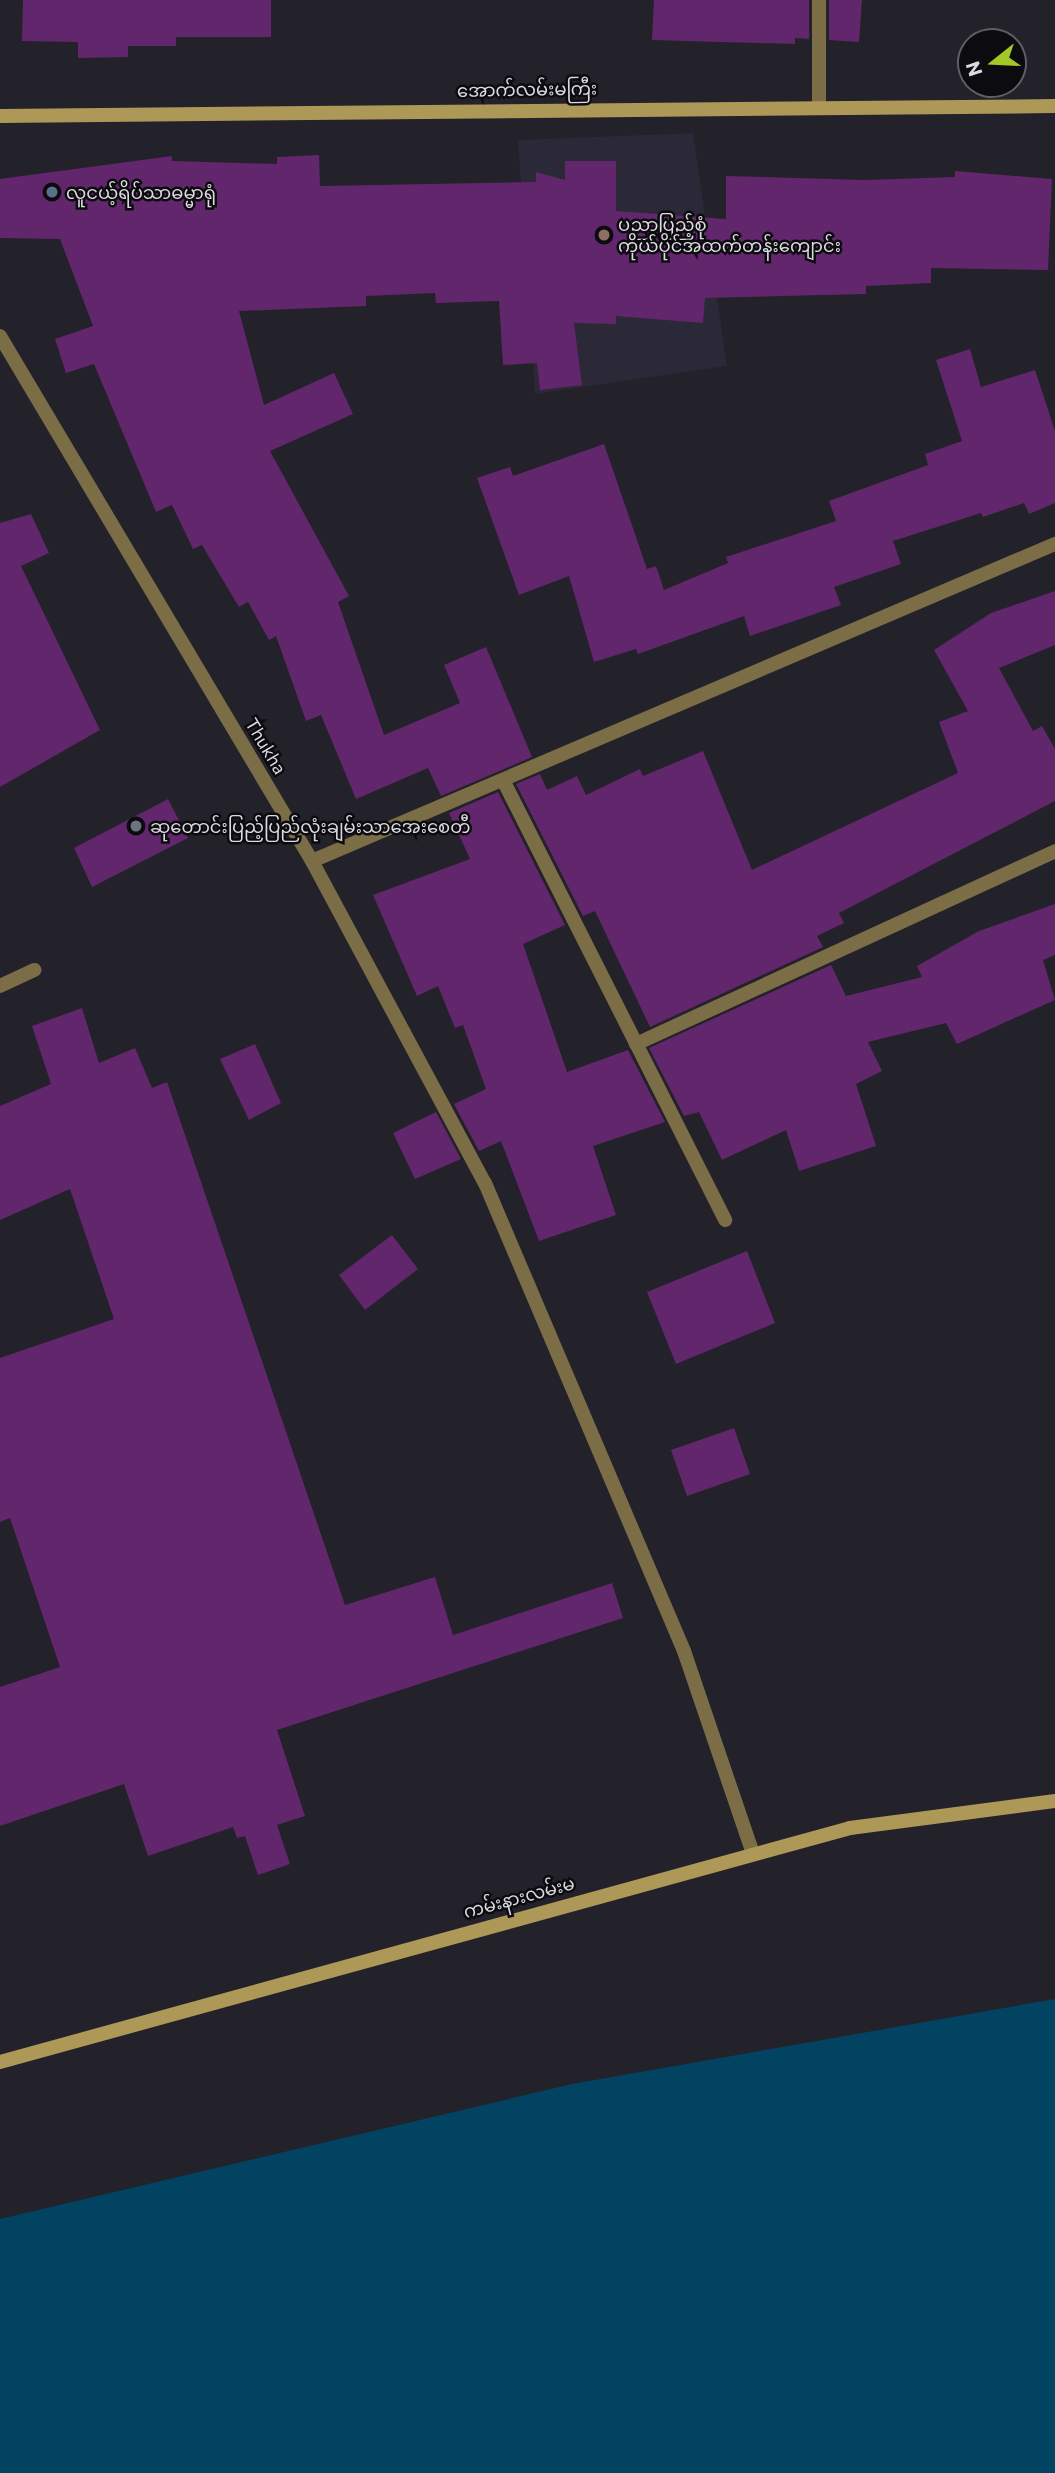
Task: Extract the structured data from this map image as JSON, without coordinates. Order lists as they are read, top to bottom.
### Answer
{
  "streets": {
    "main road": ["အောက်လမ်းမကြီး", "ကမ်းနားလမ်းမ"],
    "street": ["Thukha"]
  },
  "crossings": [
    ["Thukha", "ကမ်းနားလမ်းမ"]
  ],
  "places": ["လူငယ့်ရိပ်သာဓမ္မာရုံ", "ပညာပြည့်စုံ ကိုယ်ပိုင်အထက်တန်းကျောင်း", "ဆုတောင်းပြည့်ပြည်လုံးချမ်းသာအေးစေတီ"],
  "north": "left"
}
